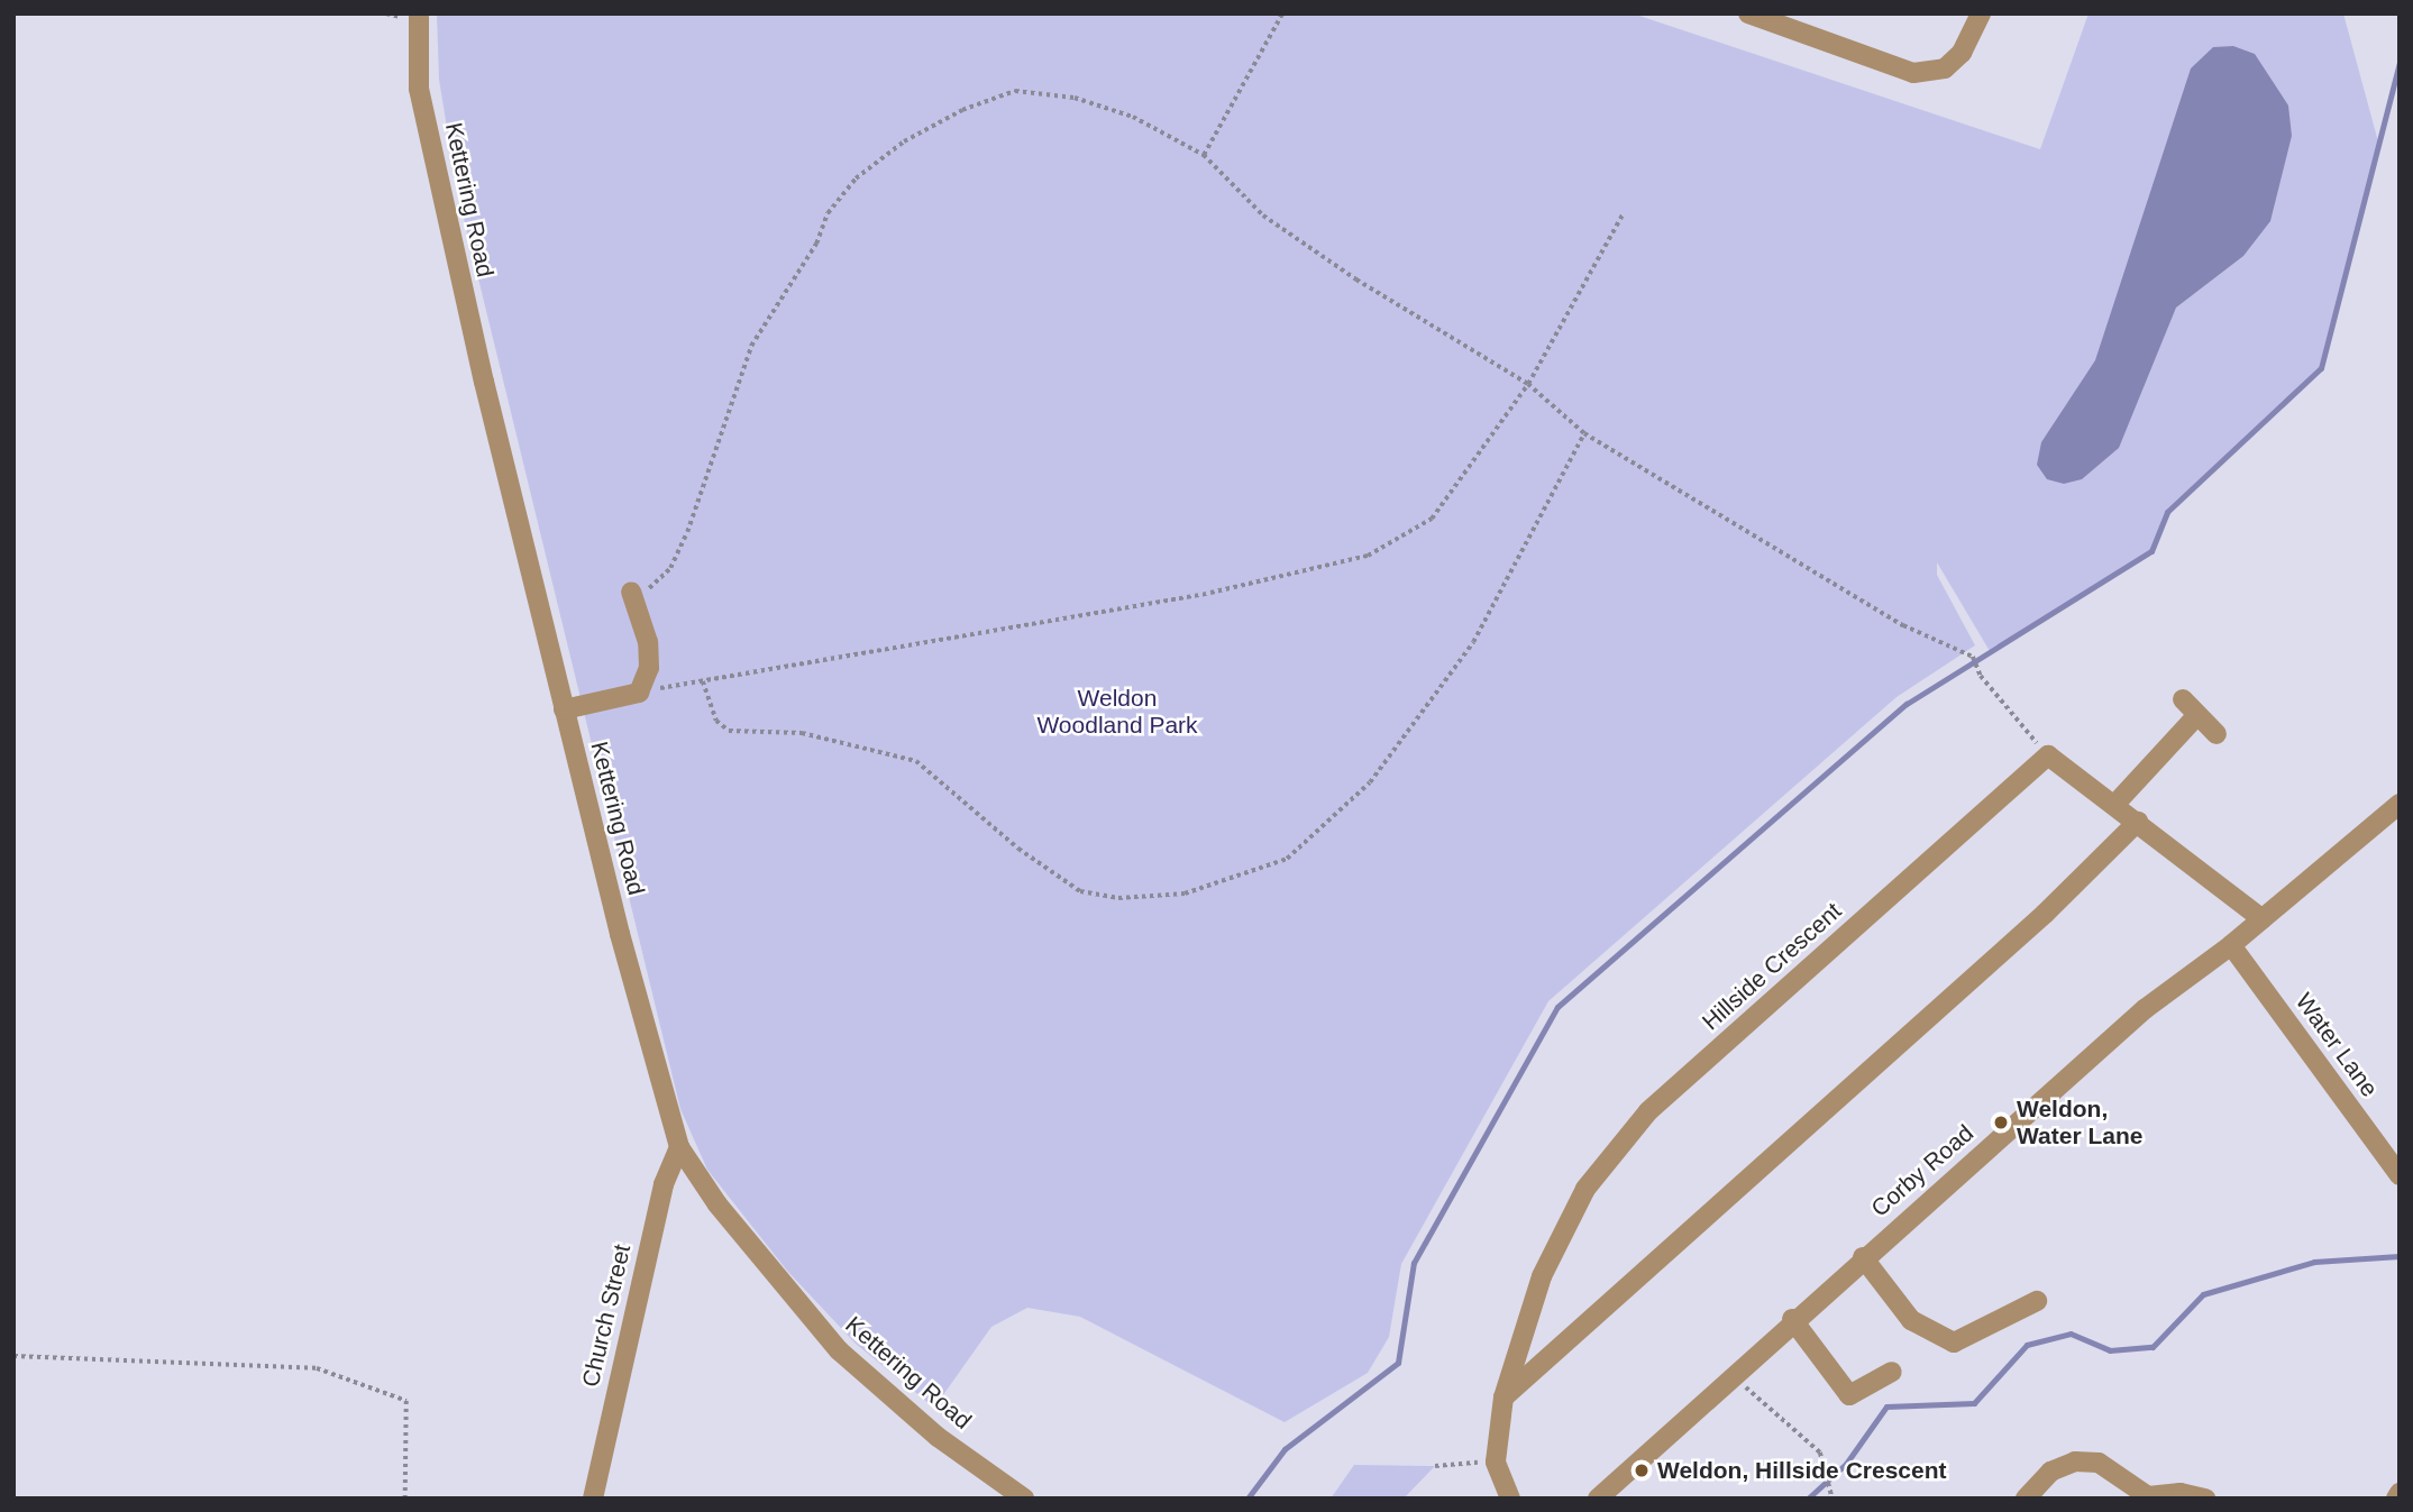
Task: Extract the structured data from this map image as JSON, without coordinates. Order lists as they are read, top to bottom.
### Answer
{
  "streets": {
    "street": [
      "Kettering Road",
      "Hillside Crescent",
      "Water Lane",
      "Corby Road",
      "Church Street"
    ]
  },
  "crossings": [
    ["Kettering Road", "Church Street"],
    ["Water Lane", "Corby Road"]
  ],
  "parks": ["Weldon Woodland Park"],
  "places": ["Weldon, Water Lane", "Weldon, Hillside Crescent"]
}
